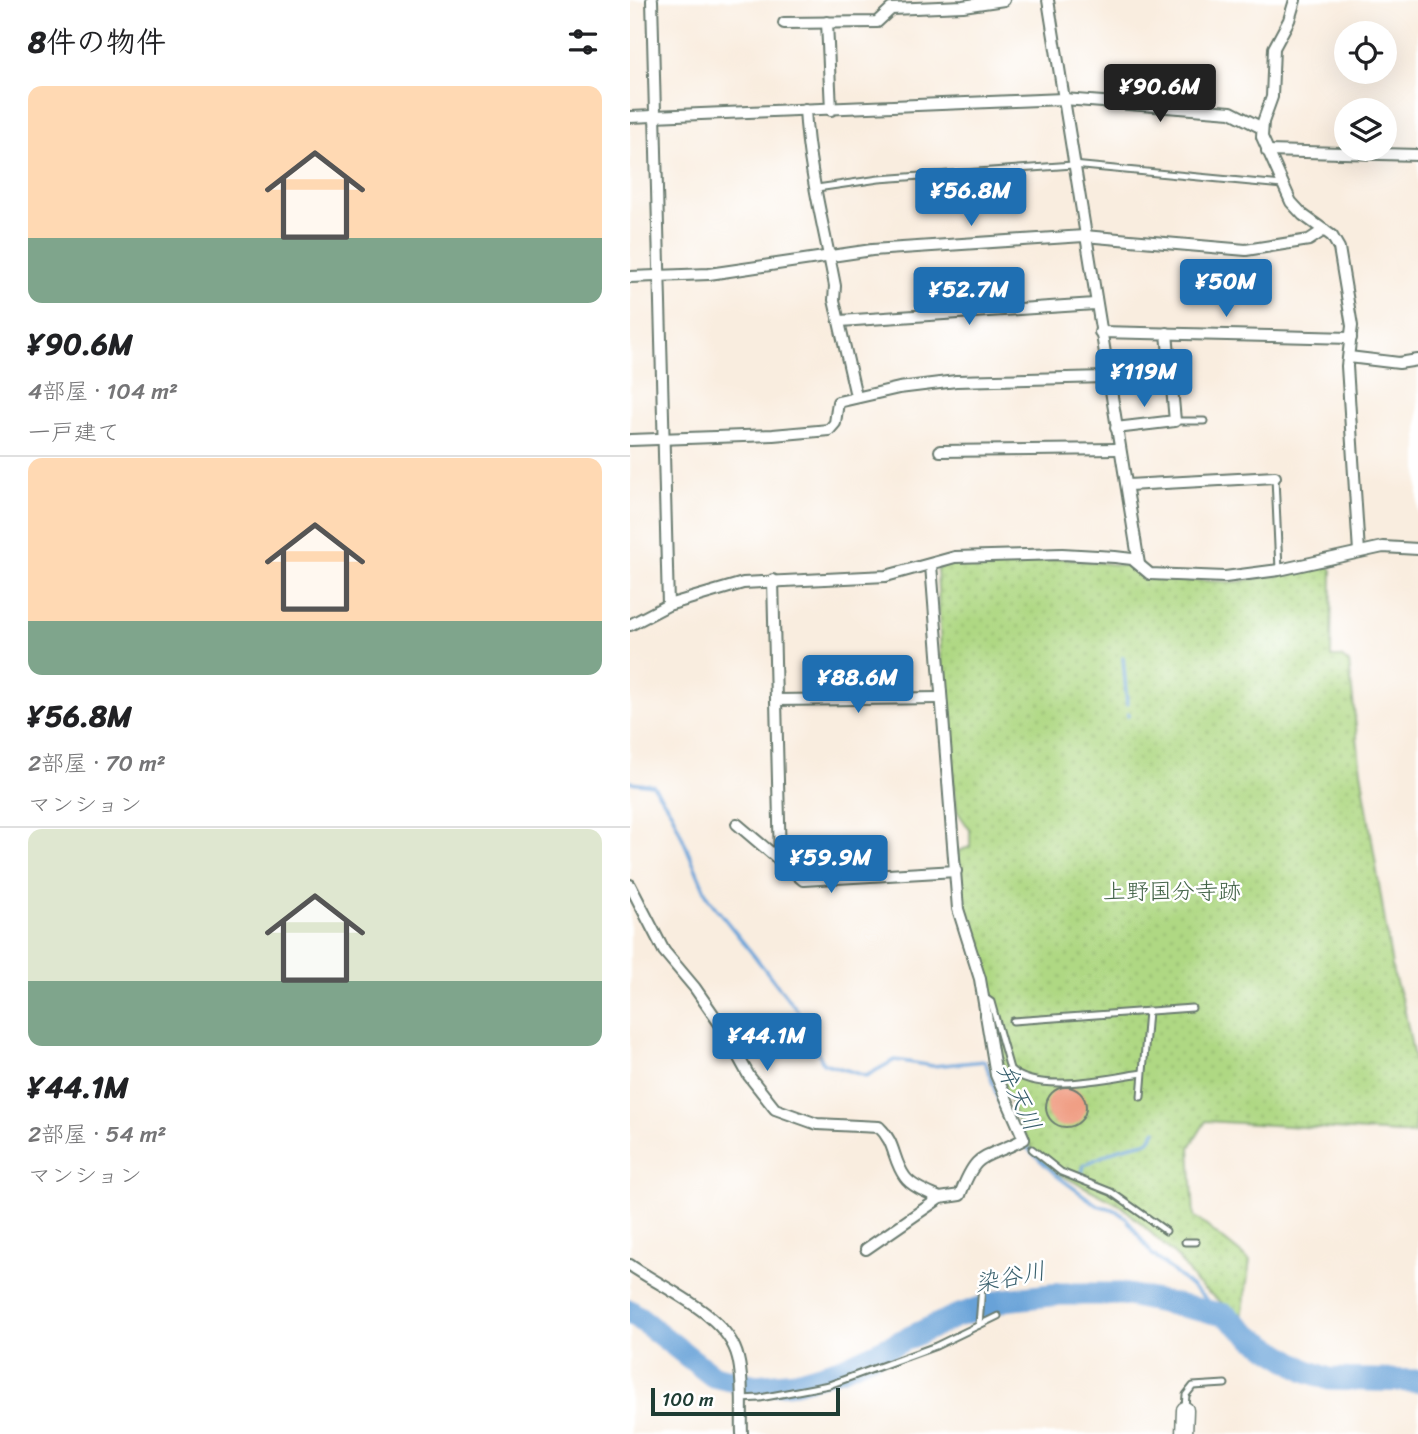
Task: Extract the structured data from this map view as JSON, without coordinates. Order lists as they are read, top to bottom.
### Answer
{
  "water": ["弁天川", "染谷川"],
  "parks": ["上野国分寺跡"],
  "scale_bar": "100 m",
  "page": {
    "heading": "8件の物件",
    "price": [
      "¥90.6M",
      "¥56.8M",
      "¥50M",
      "¥52.7M",
      "¥119M",
      "¥88.6M",
      "¥59.9M",
      "¥44.1M"
    ],
    "list": [
      {
        "name": "¥90.6M",
        "note": "4部屋 · 104 m² · 一戸建て"
      },
      {
        "name": "¥56.8M",
        "note": "2部屋 · 70 m² · マンション"
      },
      {
        "name": "¥44.1M",
        "note": "2部屋 · 54 m² · マンション"
      }
    ],
    "scale": "100 m"
  }
}
